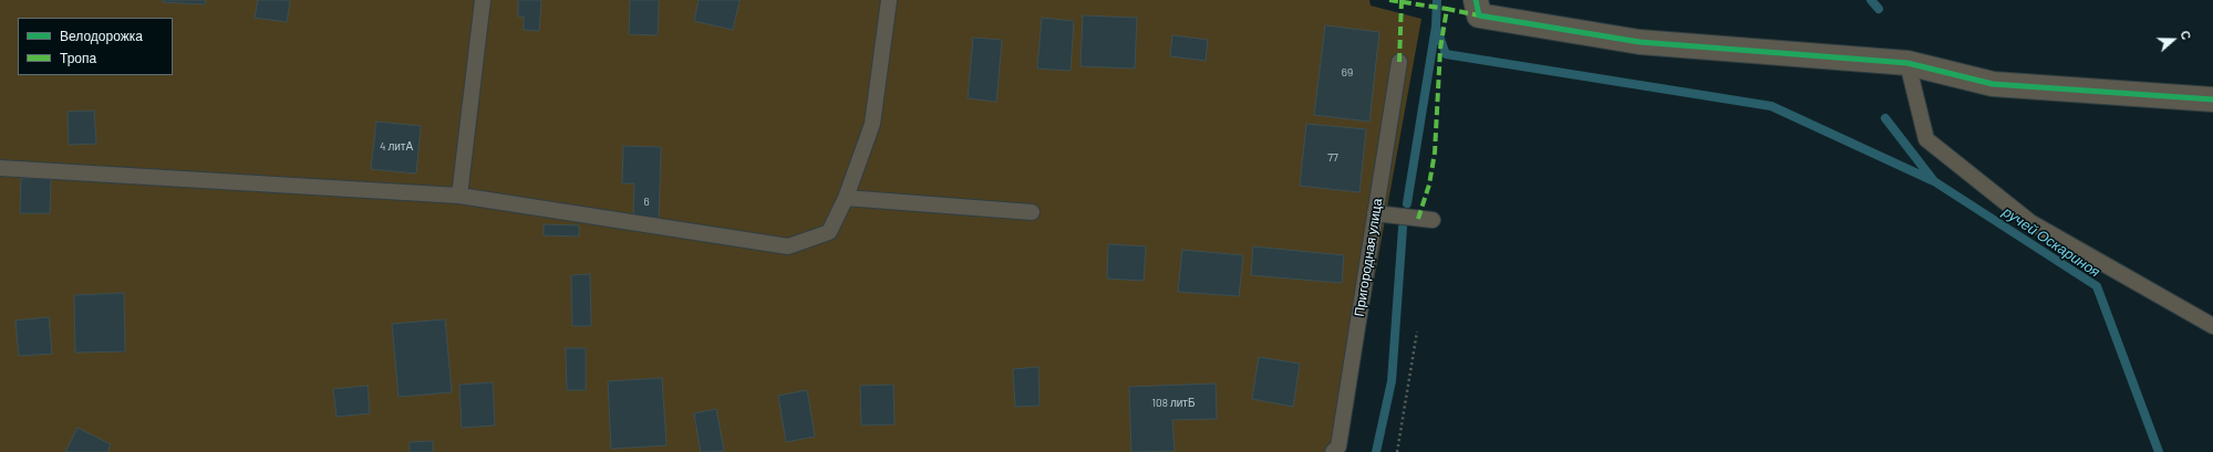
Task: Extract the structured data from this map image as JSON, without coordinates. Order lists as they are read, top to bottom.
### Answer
{
  "streets": {
    "lane": ["Пригородная улица"]
  },
  "water": ["ручей Оскариноя"],
  "house_numbers": [
    "69",
    "4 литА",
    "77",
    "6",
    "108 литБ"
  ],
  "legend": ["Велодорожка", "Тропа"],
  "north": "right"
}
